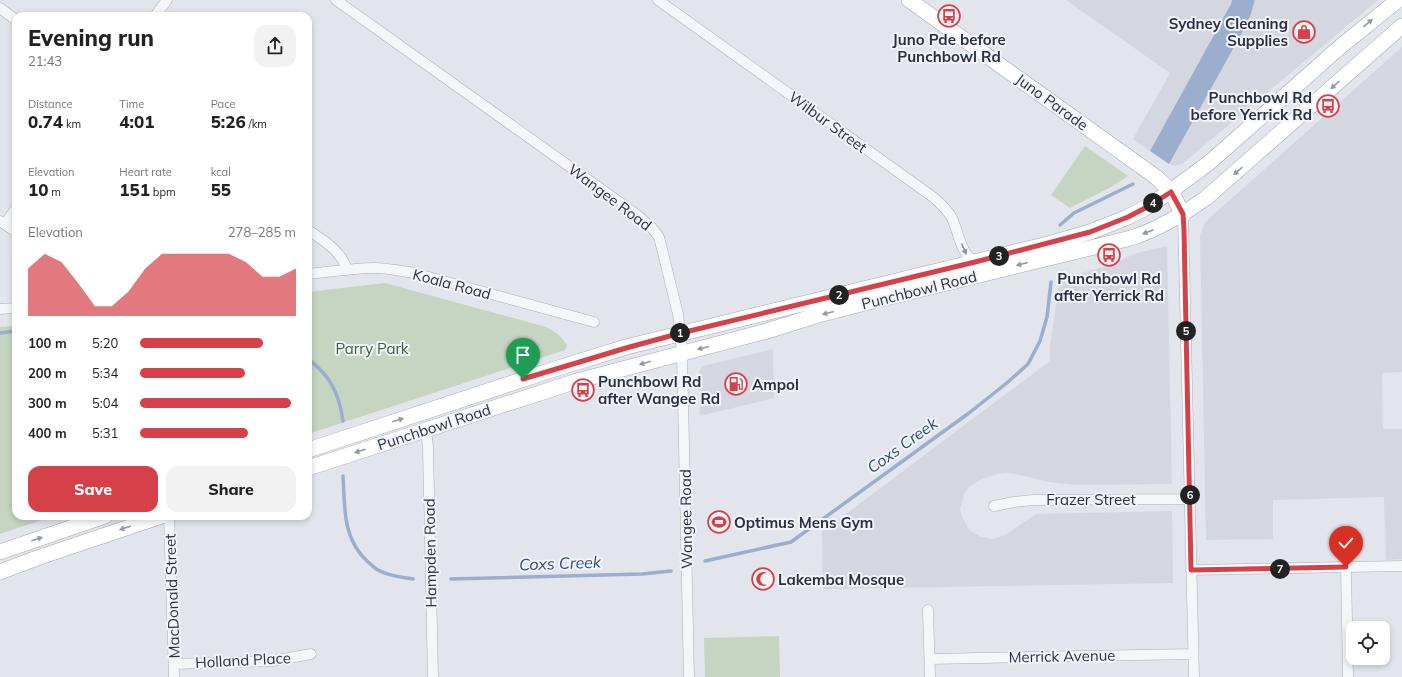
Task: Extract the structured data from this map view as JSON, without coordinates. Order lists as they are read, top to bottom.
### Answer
{
  "streets": {
    "main road": ["Juno Parade", "Punchbowl Road"],
    "street": [
      "Wilbur Street",
      "Wangee Road",
      "Koala Road",
      "Frazer Street",
      "Hampden Road",
      "MacDonald Street",
      "Merrick Avenue",
      "Holland Place"
    ]
  },
  "crossings": [
    ["Juno Parade", "Punchbowl Road"],
    ["Wilbur Street", "Punchbowl Road"],
    ["Wangee Road", "Punchbowl Road"],
    ["Punchbowl Road", "Hampden Road"],
    ["MacDonald Street", "Holland Place"]
  ],
  "one_way": ["Wilbur Street"],
  "water": ["Coxs Creek"],
  "parks": ["Parry Park"],
  "places": {
    "bus stop": [
      "Juno Pde before Punchbowl Rd",
      "Punchbowl Rd before Yerrick Rd",
      "Punchbowl Rd after Yerrick Rd",
      "Punchbowl Rd after Wangee Rd"
    ],
    "shop": ["Sydney Cleaning Supplies"],
    "fuel station": ["Ampol"],
    "sports": ["Optimus Mens Gym"],
    "mosque": ["Lakemba Mosque"]
  },
  "page": {
    "heading": ["Evening run", "21:43"],
    "stats": [
      ["Distance", "0.74 km"],
      ["Time", "4:01"],
      ["Pace", "5:26 /km"],
      ["Elevation", "10 m"],
      ["Heart rate", "151 bpm"],
      ["kcal", "55"]
    ],
    "pins": [
      "4",
      "3",
      "2",
      "5",
      "1",
      "6",
      "7"
    ],
    "chart": ["Elevation", "278–285 m"],
    "list": [
      {
        "name": "100 m",
        "note": "5:20"
      },
      {
        "name": "200 m",
        "note": "5:34"
      },
      {
        "name": "300 m",
        "note": "5:04"
      },
      {
        "name": "400 m",
        "note": "5:31"
      }
    ],
    "buttons": ["Save", "Share"]
  }
}
